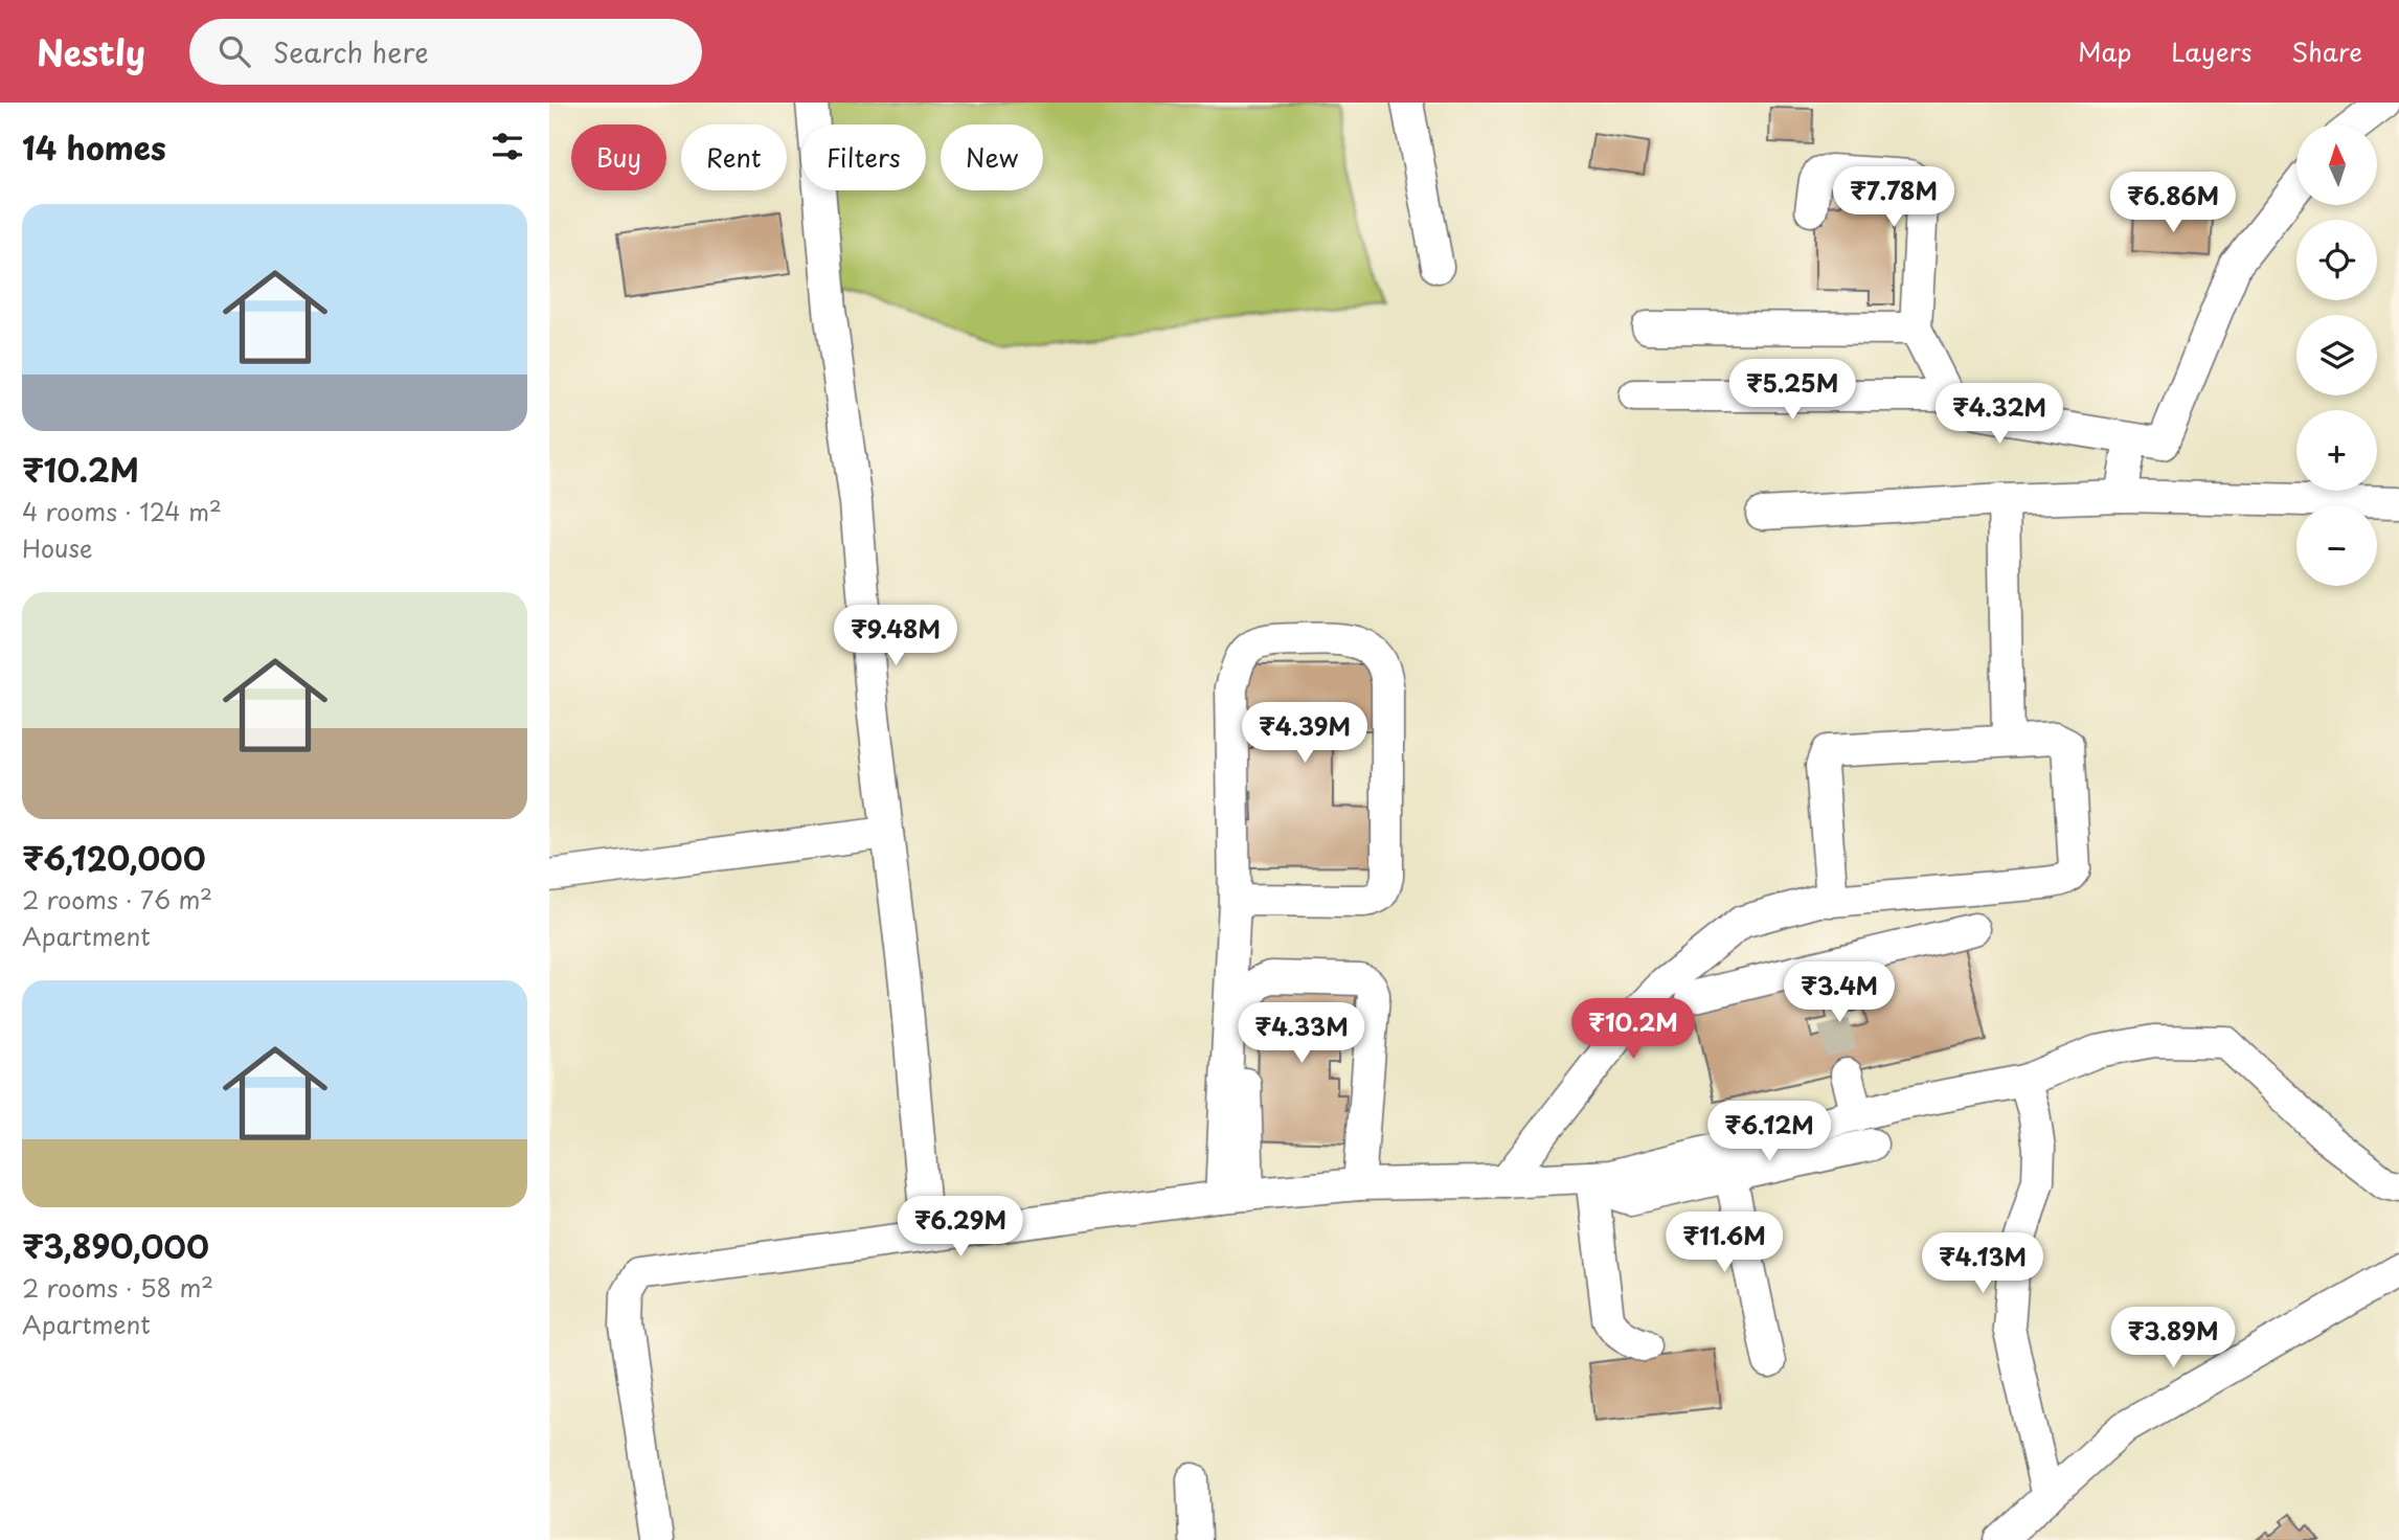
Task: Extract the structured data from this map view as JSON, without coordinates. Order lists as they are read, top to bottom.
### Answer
{
  "north": "top",
  "page": {
    "header": "Nestly",
    "search": "Search here",
    "nav": ["Map", "Layers", "Share"],
    "heading": "14 homes",
    "map_buttons": ["+", "−"],
    "chip": [
      "Buy",
      "Rent",
      "Filters",
      "New"
    ],
    "price": [
      "₹7.78M",
      "₹6.86M",
      "₹5.25M",
      "₹4.32M",
      "₹9.48M",
      "₹4.39M",
      "₹3.4M",
      "₹10.2M",
      "₹4.33M",
      "₹6.12M",
      "₹6.29M",
      "₹11.6M",
      "₹4.13M",
      "₹3.89M"
    ],
    "list": [
      {
        "name": "₹10.2M",
        "note": "4 rooms · 124 m² · House"
      },
      {
        "name": "₹6,120,000",
        "note": "2 rooms · 76 m² · Apartment"
      },
      {
        "name": "₹3,890,000",
        "note": "2 rooms · 58 m² · Apartment"
      }
    ]
  }
}
